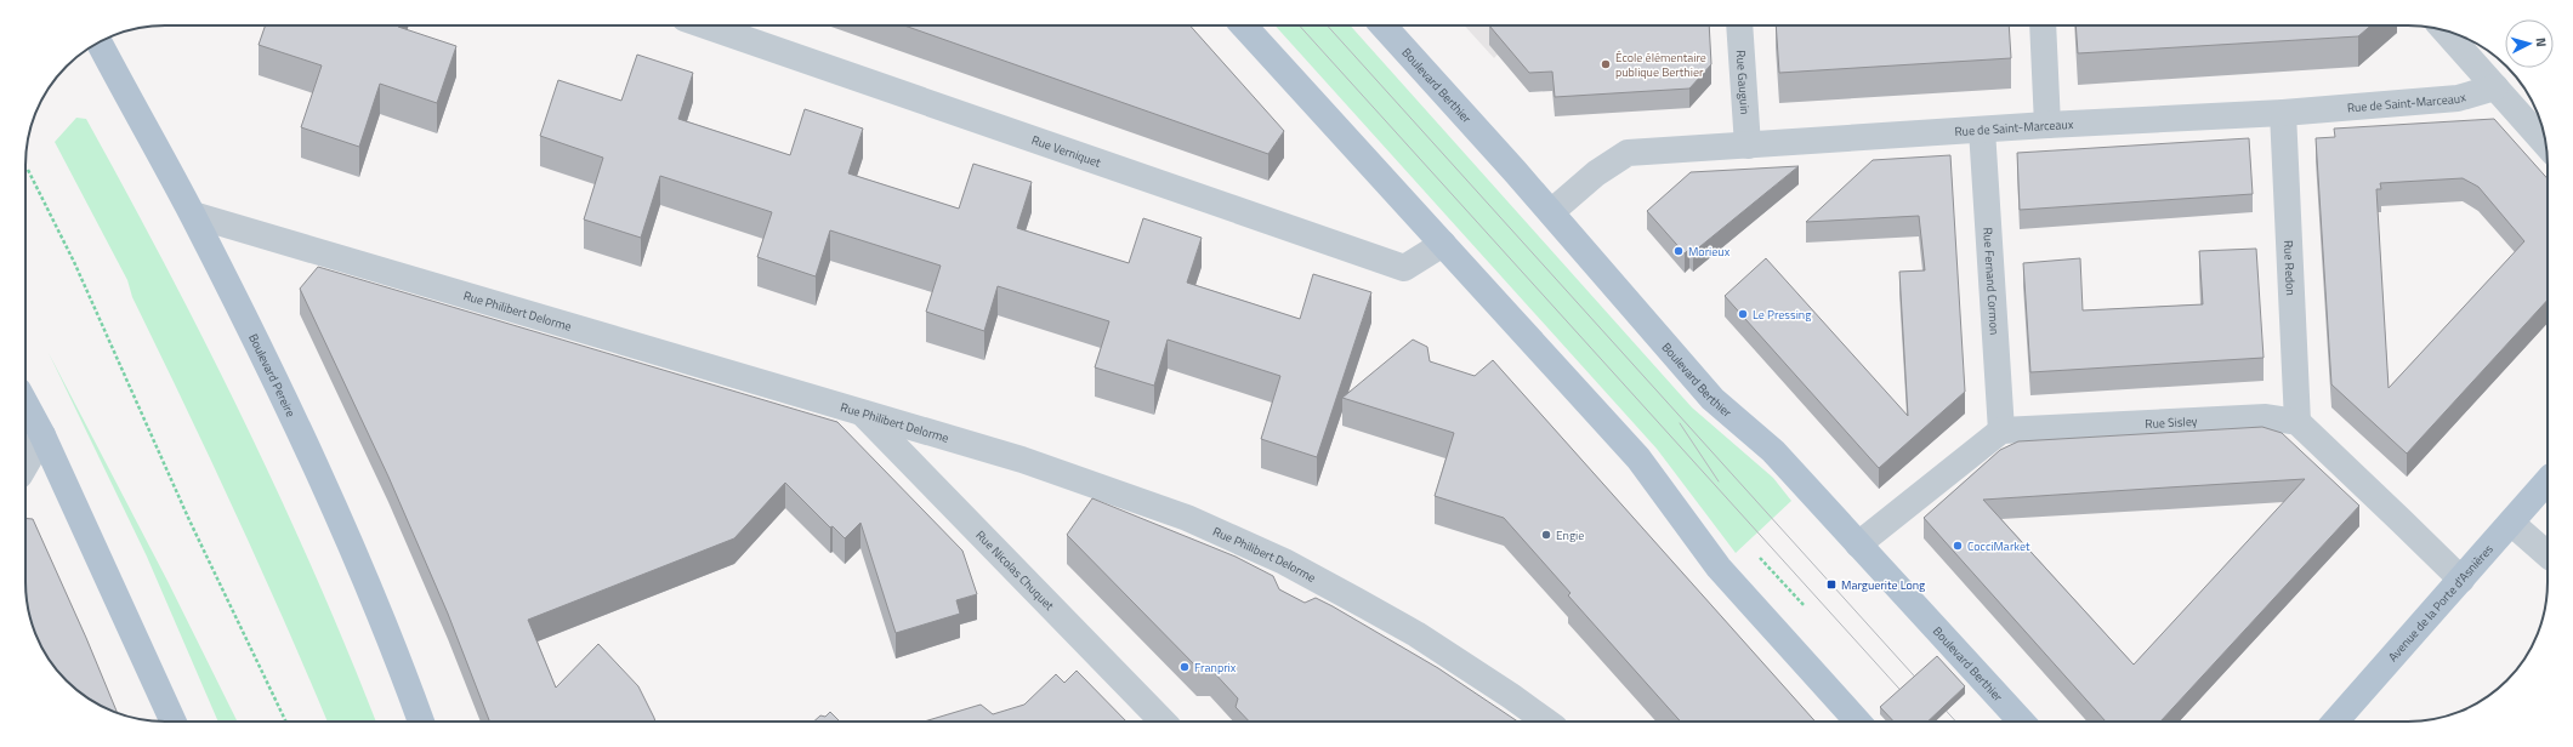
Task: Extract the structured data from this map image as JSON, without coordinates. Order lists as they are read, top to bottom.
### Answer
{
  "streets": {
    "main road": ["Boulevard Berthier", "Boulevard Pereire", "Avenue de la Porte d'Asnières"],
    "street": [
      "Rue Gauguin",
      "Rue de Saint-Marceaux",
      "Rue Verniquet",
      "Rue Redon",
      "Rue Fernand Cormon",
      "Rue Philibert Delorme",
      "Rue Sisley",
      "Rue Nicolas Chuquet"
    ]
  },
  "crossings": [
    ["Rue Gauguin", "Rue de Saint-Marceaux"],
    ["Boulevard Berthier", "Rue de Saint-Marceaux"],
    ["Rue de Saint-Marceaux", "Rue Redon"],
    ["Rue de Saint-Marceaux", "Rue Fernand Cormon"],
    ["Rue Redon", "Rue Sisley"],
    ["Rue Fernand Cormon", "Rue Sisley"],
    ["Rue Philibert Delorme", "Boulevard Pereire"],
    ["Rue Philibert Delorme", "Rue Nicolas Chuquet"]
  ],
  "places": {
    "other": [
      "École élémentaire publique Berthier",
      "Morieux",
      "Le Pressing",
      "Engie",
      "CocciMarket",
      "Franprix"
    ],
    "transit": ["Marguerite Long"]
  },
  "north": "right"
}
